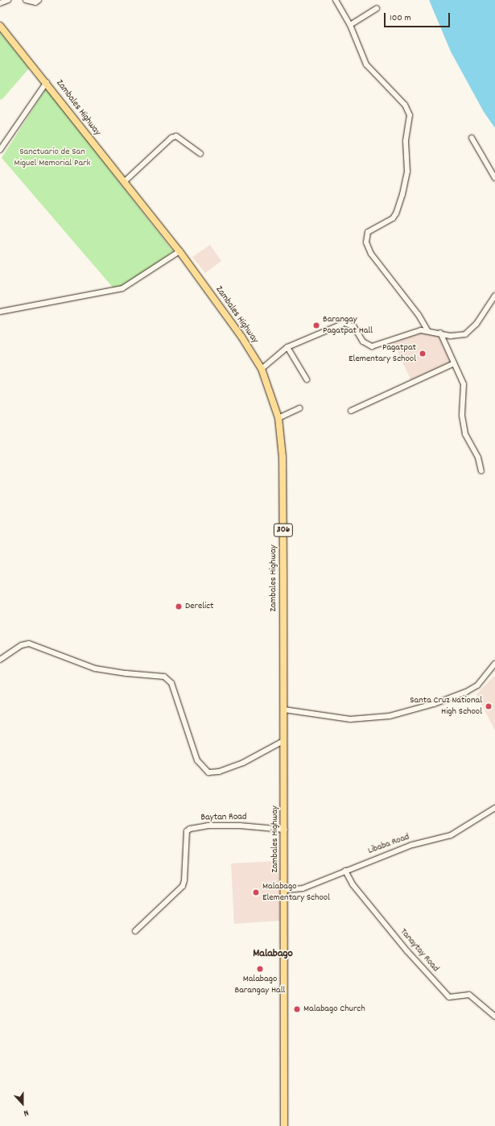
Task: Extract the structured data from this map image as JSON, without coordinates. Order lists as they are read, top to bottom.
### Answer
{
  "streets": {
    "main road": ["Zambales Highway", "306"],
    "street": ["Baytan Road", "Libaba Road", "Tanaytay Road"]
  },
  "crossings": [
    ["Zambales Highway", "Baytan Road"],
    ["Zambales Highway", "Libaba Road"],
    ["Libaba Road", "Tanaytay Road"]
  ],
  "districts": ["Malabago"],
  "parks": ["Sanctuario de San Miguel Memorial Park"],
  "places": [
    "Barangay Pagatpat Hall",
    "Pagatpat Elementary School",
    "Derelict",
    "Santa Cruz National High School",
    "Malabago Elementary School",
    "Malabago Barangay Hall",
    "Malabago Church"
  ],
  "scale_bar": "100 m",
  "north": "bottom"
}
